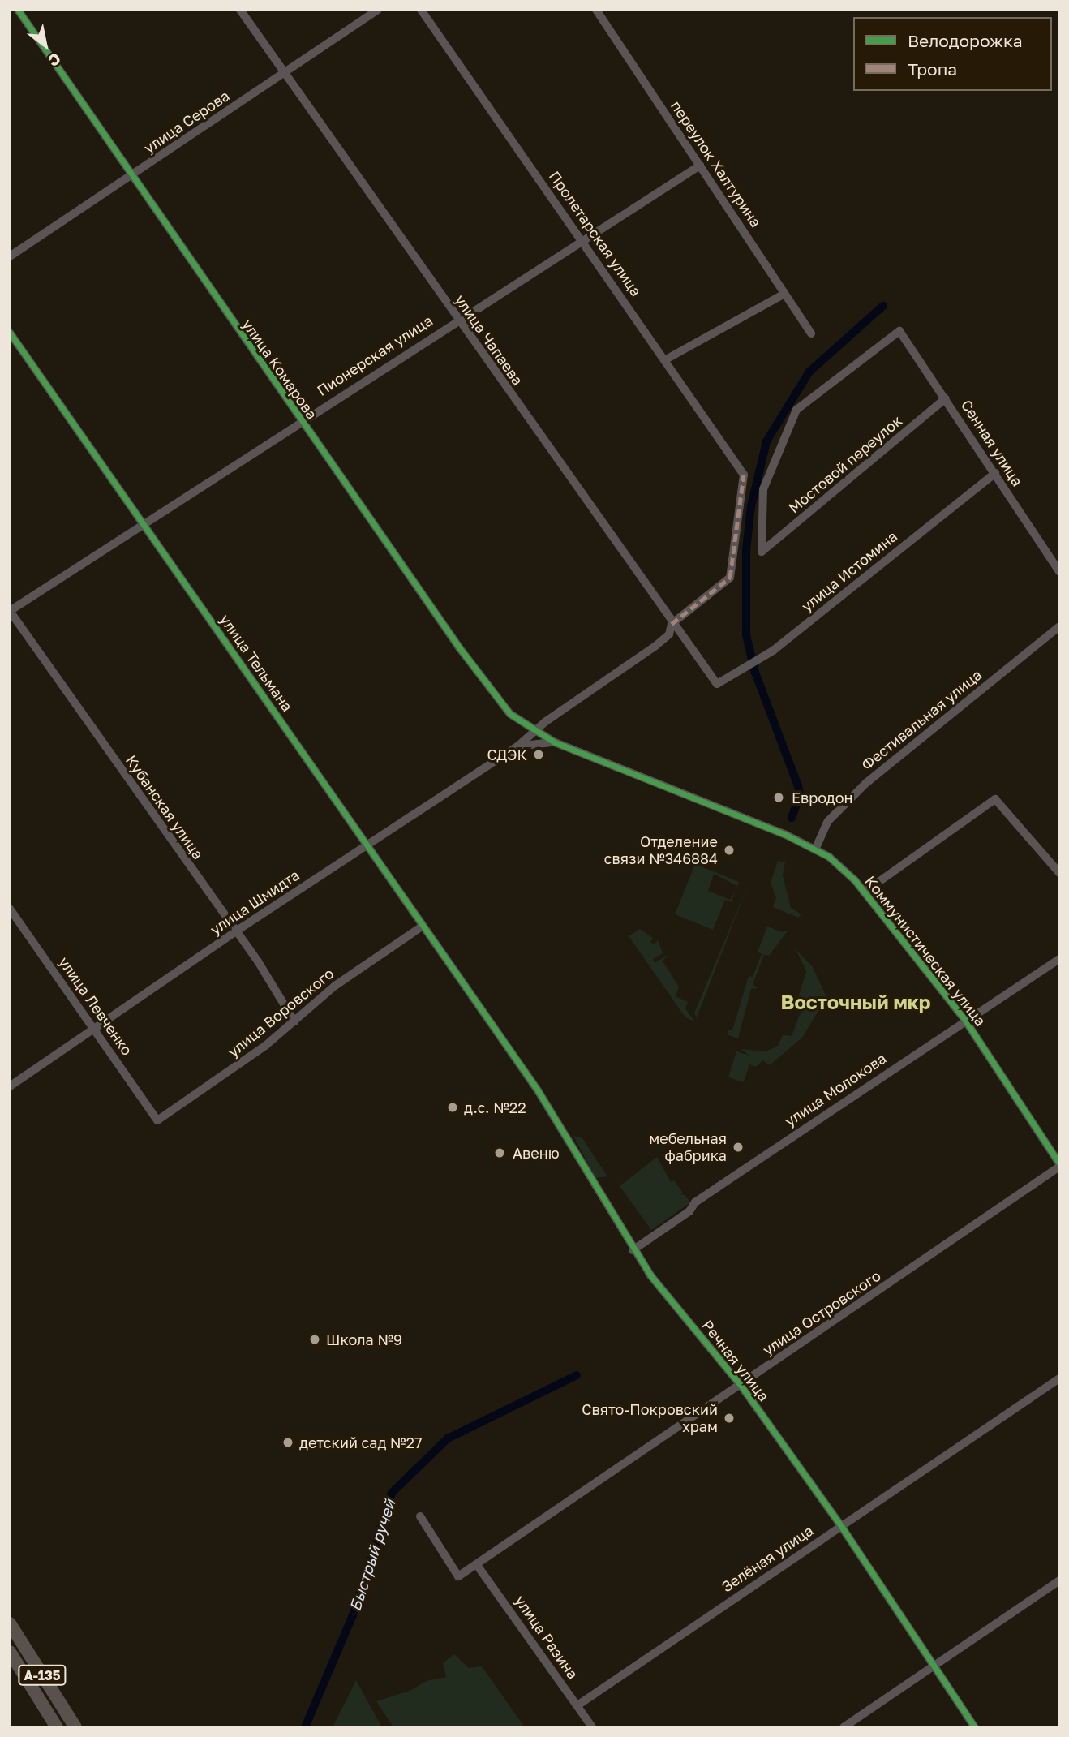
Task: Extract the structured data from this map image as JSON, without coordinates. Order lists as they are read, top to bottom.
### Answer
{
  "streets": {
    "highway": ["А-135"],
    "street": [
      "улица Серова",
      "переулок Халтурина",
      "Пролетарская улица",
      "улица Чапаева",
      "Пионерская улица",
      "улица Комарова",
      "Сенная улица",
      "Мостовой переулок",
      "улица Истомина",
      "улица Тельмана",
      "Фестивальная улица",
      "Кубанская улица",
      "улица Шмидта",
      "Коммунистическая улица",
      "улица Левченко",
      "улица Воровского",
      "улица Молокова",
      "улица Островского",
      "Речная улица",
      "Зелёная улица",
      "улица Разина"
    ]
  },
  "crossings": [
    ["улица Серова", "улица Чапаева"],
    ["улица Серова", "улица Комарова"],
    ["переулок Халтурина", "Пионерская улица"],
    ["Пролетарская улица", "Пионерская улица"],
    ["Пролетарская улица", "улица Шмидта"],
    ["улица Чапаева", "Пионерская улица"],
    ["улица Чапаева", "улица Истомина"],
    ["улица Чапаева", "улица Шмидта"],
    ["Пионерская улица", "улица Комарова"],
    ["Пионерская улица", "улица Тельмана"],
    ["Пионерская улица", "Кубанская улица"],
    ["улица Комарова", "улица Шмидта"],
    ["улица Комарова", "Коммунистическая улица"],
    ["Сенная улица", "Мостовой переулок"],
    ["Сенная улица", "улица Истомина"],
    ["улица Тельмана", "улица Шмидта"],
    ["улица Тельмана", "улица Воровского"],
    ["улица Тельмана", "Речная улица"],
    ["Фестивальная улица", "Коммунистическая улица"],
    ["Кубанская улица", "улица Шмидта"],
    ["Кубанская улица", "улица Воровского"],
    ["улица Шмидта", "Коммунистическая улица"],
    ["улица Шмидта", "улица Левченко"],
    ["Коммунистическая улица", "улица Молокова"],
    ["Коммунистическая улица", "улица Островского"],
    ["улица Левченко", "улица Воровского"],
    ["улица Молокова", "Речная улица"],
    ["улица Островского", "Речная улица"],
    ["улица Островского", "улица Разина"],
    ["Речная улица", "Зелёная улица"],
    ["Зелёная улица", "улица Разина"]
  ],
  "districts": ["Восточный мкр"],
  "water": ["Быстрый ручей"],
  "places": [
    "СДЭК",
    "Евродон",
    "Отделение связи №346884",
    "д.с. №22",
    "мебельная фабрика",
    "Авеню",
    "Школа №9",
    "Свято-Покровский храм",
    "детский сад №27"
  ],
  "legend": ["Велодорожка", "Тропа"],
  "north": "bottom right"
}
